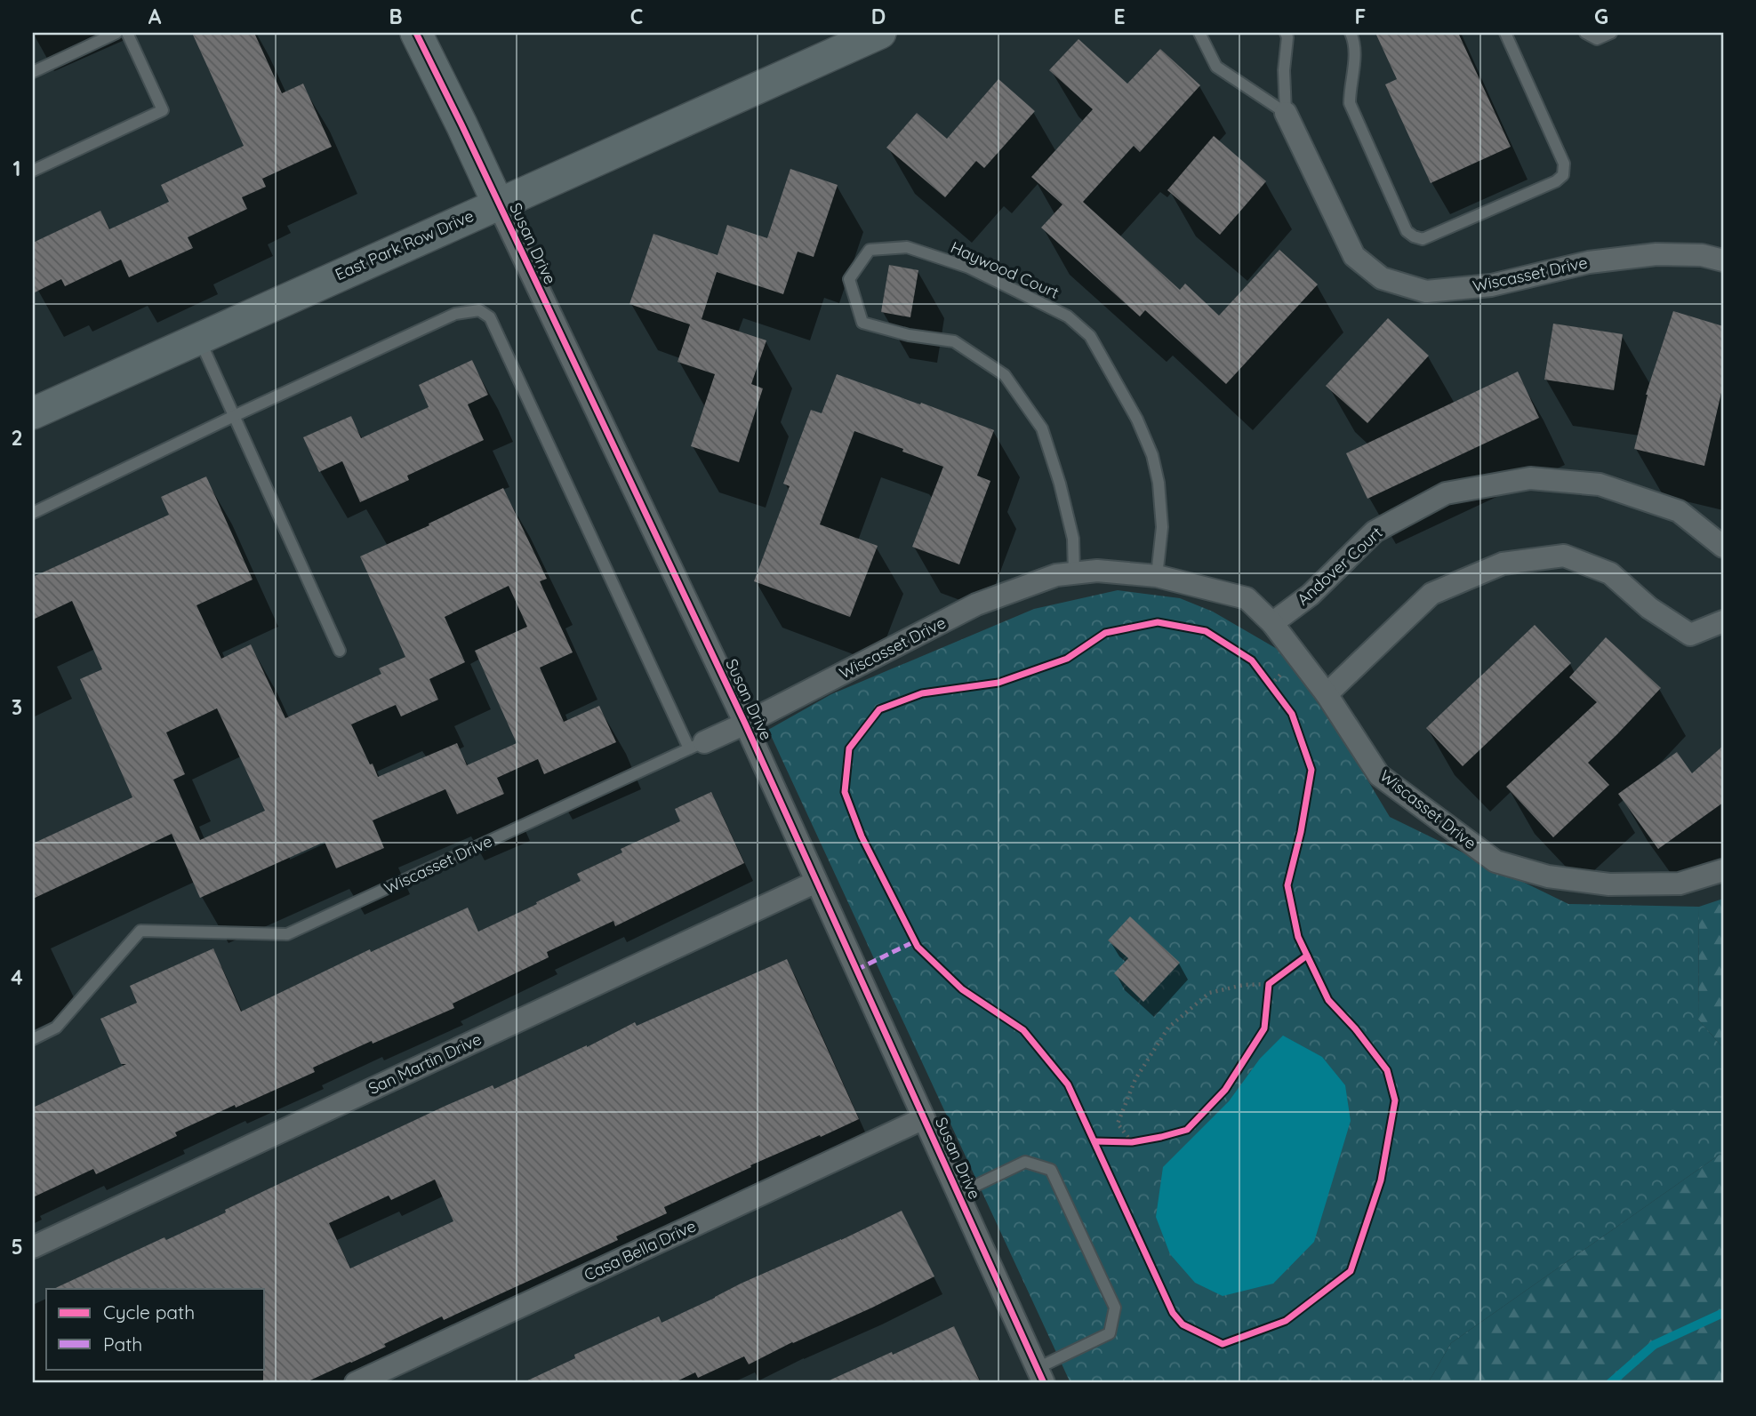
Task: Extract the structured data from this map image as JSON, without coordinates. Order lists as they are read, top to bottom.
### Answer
{
  "streets": {
    "main road": ["Susan Drive", "East Park Row Drive"],
    "street": [
      "Wiscasset Drive",
      "Andover Court",
      "San Martin Drive",
      "Casa Bella Drive"
    ],
    "lane": ["Haywood Court"]
  },
  "crossings": [
    ["Susan Drive", "East Park Row Drive"],
    ["Susan Drive", "Wiscasset Drive"],
    ["Susan Drive", "San Martin Drive"],
    ["Susan Drive", "Casa Bella Drive"],
    ["Haywood Court", "Wiscasset Drive"],
    ["Wiscasset Drive", "Andover Court"]
  ],
  "legend": ["Cycle path", "Path"],
  "grid": {
    "columns": [
      "A",
      "B",
      "C",
      "D",
      "E",
      "F",
      "G"
    ],
    "rows": [
      "1",
      "2",
      "3",
      "4",
      "5"
    ]
  }
}
